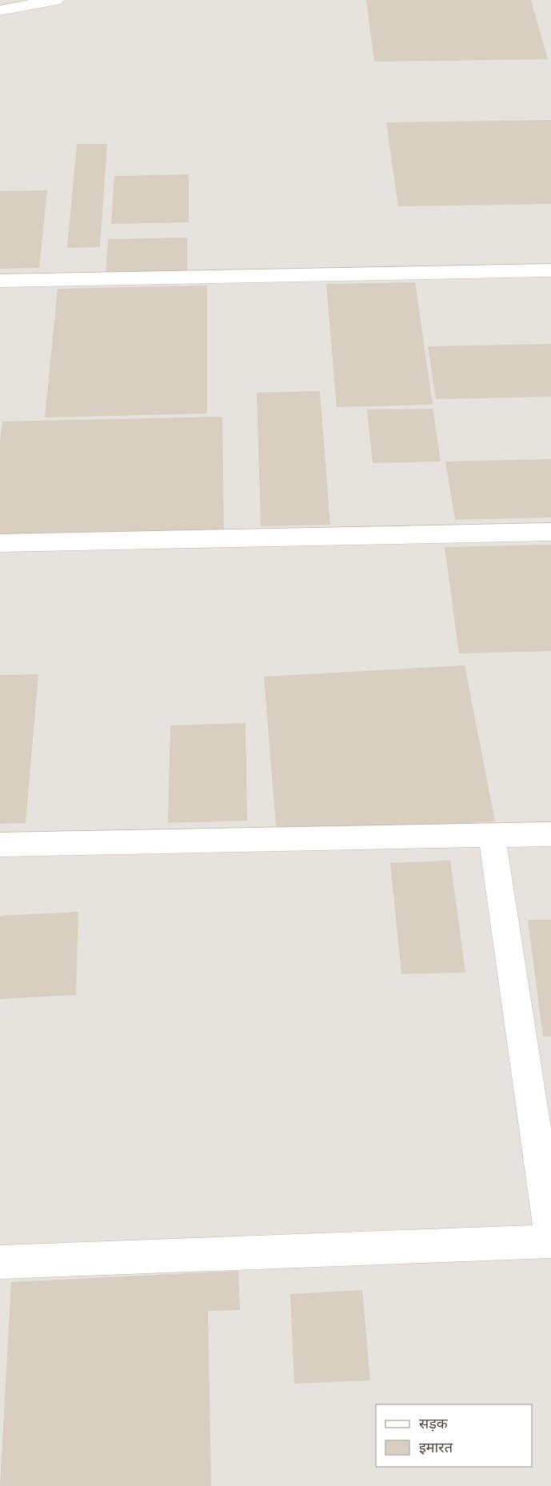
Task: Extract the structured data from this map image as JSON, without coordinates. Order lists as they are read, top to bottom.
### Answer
{
  "legend": ["सड़क", "इमारत"]
}
